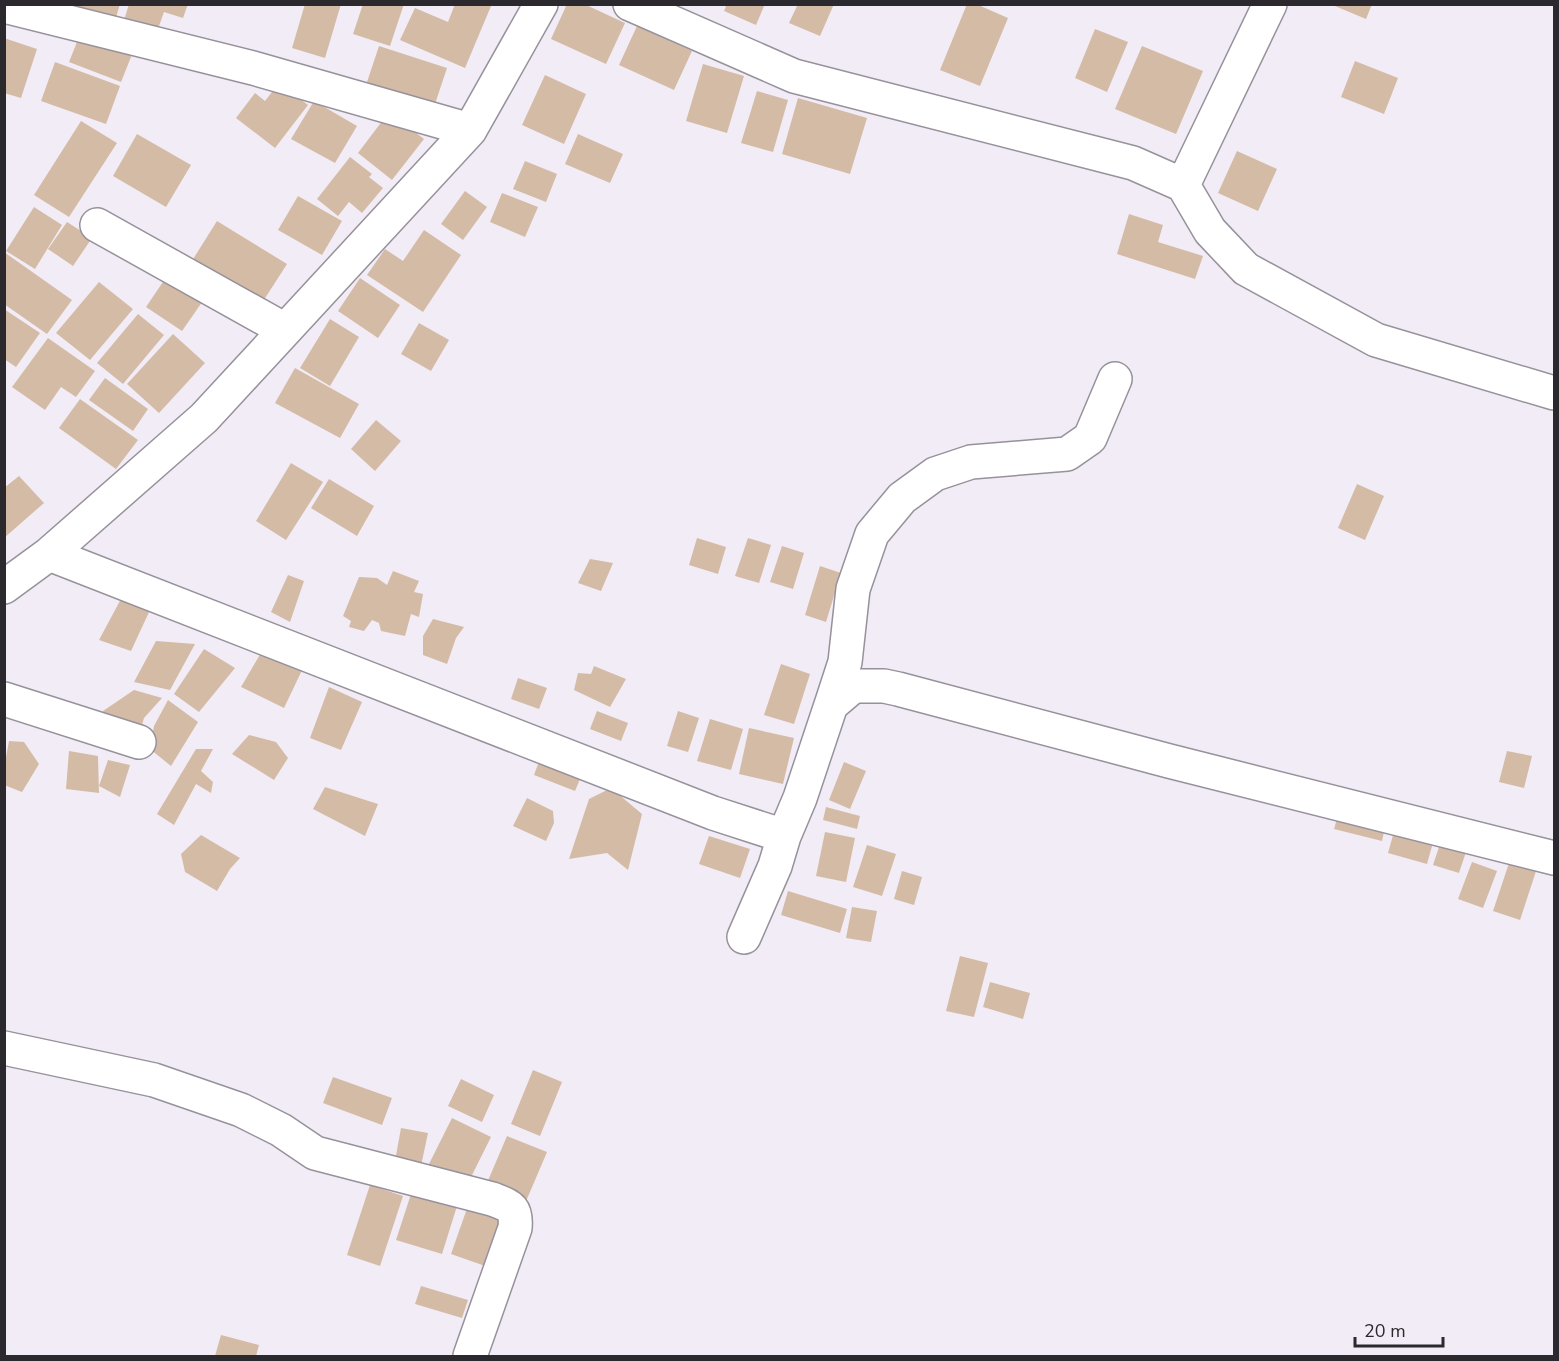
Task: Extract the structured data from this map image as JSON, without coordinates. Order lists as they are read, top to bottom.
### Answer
{
  "scale_bar": "20 m"
}
